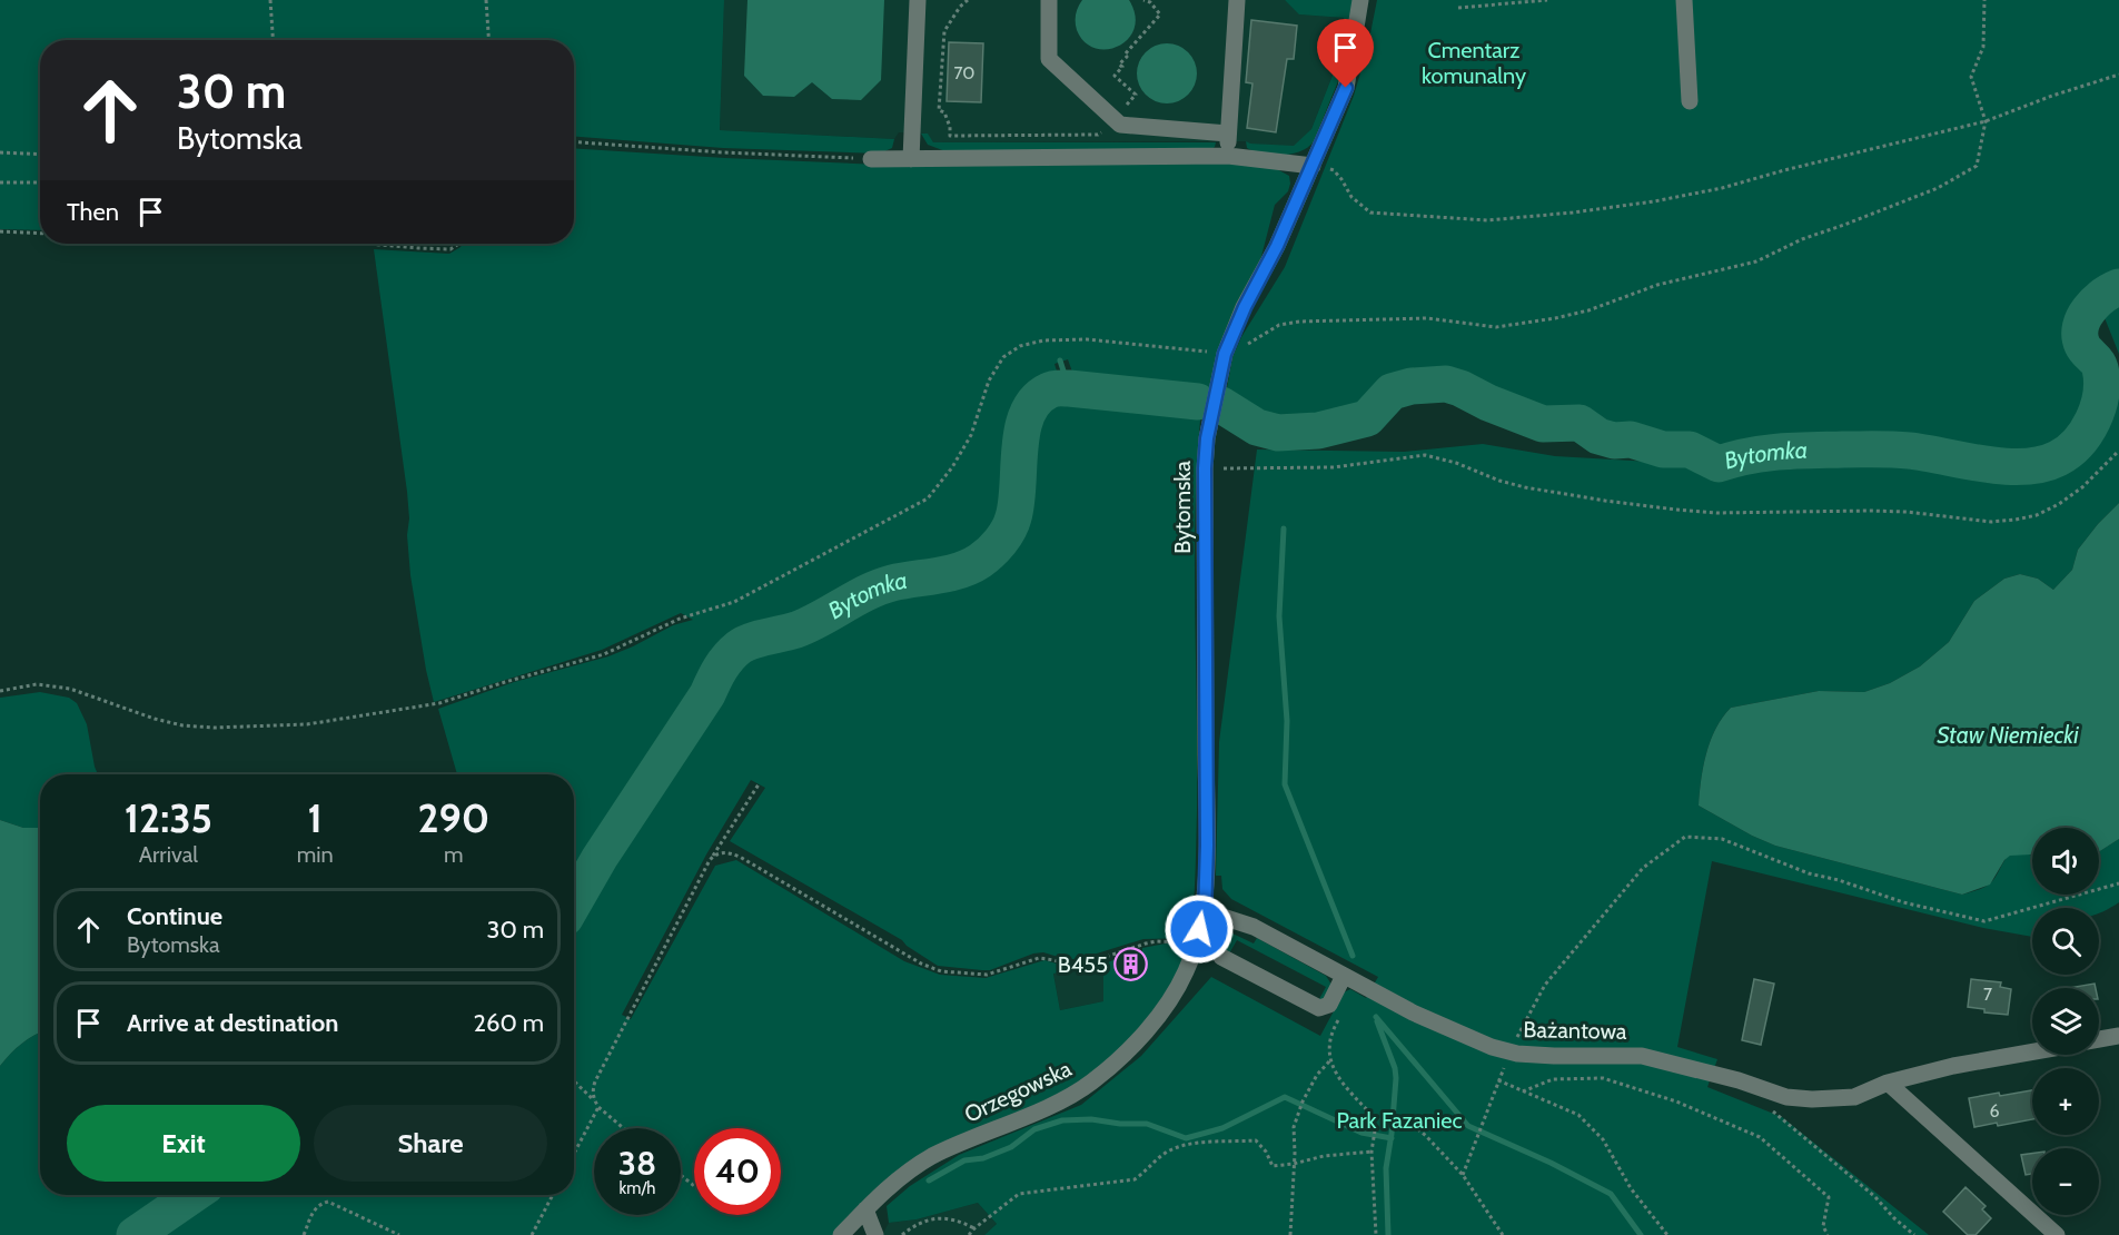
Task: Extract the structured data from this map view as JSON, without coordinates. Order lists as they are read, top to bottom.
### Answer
{
  "streets": {
    "street": ["Bytomska", "Bażantowa", "Orzegowska"]
  },
  "crossings": [
    ["Bytomska", "Orzegowska"],
    ["Bażantowa", "Orzegowska"]
  ],
  "water": ["Bytomka", "Staw Niemiecki"],
  "parks": ["Cmentarz komunalny", "Park Fazaniec"],
  "places": {
    "building": ["B455"]
  },
  "house_numbers": ["70", "7", "6"],
  "page": {
    "turn": ["30 m", "Bytomska"],
    "then": "Then",
    "eta": [
      "12:35",
      "Arrival",
      "1",
      "min",
      "290",
      "m"
    ],
    "map_buttons": ["+", "−"],
    "list": [
      {
        "name": "Continue",
        "note": "Bytomska",
        "value": "30 m"
      },
      {
        "name": "Arrive at destination",
        "value": "260 m"
      }
    ],
    "buttons": ["Exit", "Share"],
    "speed": "38 km/h",
    "limit": "40"
  }
}
